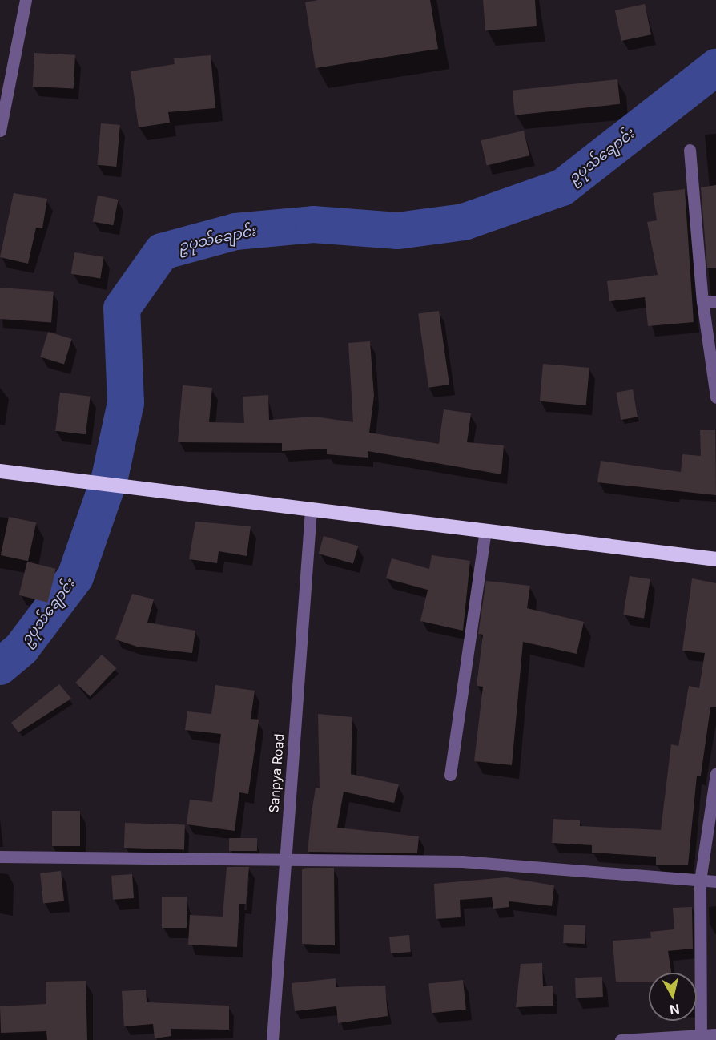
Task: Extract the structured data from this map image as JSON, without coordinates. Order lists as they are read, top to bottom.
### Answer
{
  "streets": {
    "street": ["Sanpya Road"]
  },
  "water": ["ဥပုသ်ချောင်း"],
  "north": "bottom"
}
